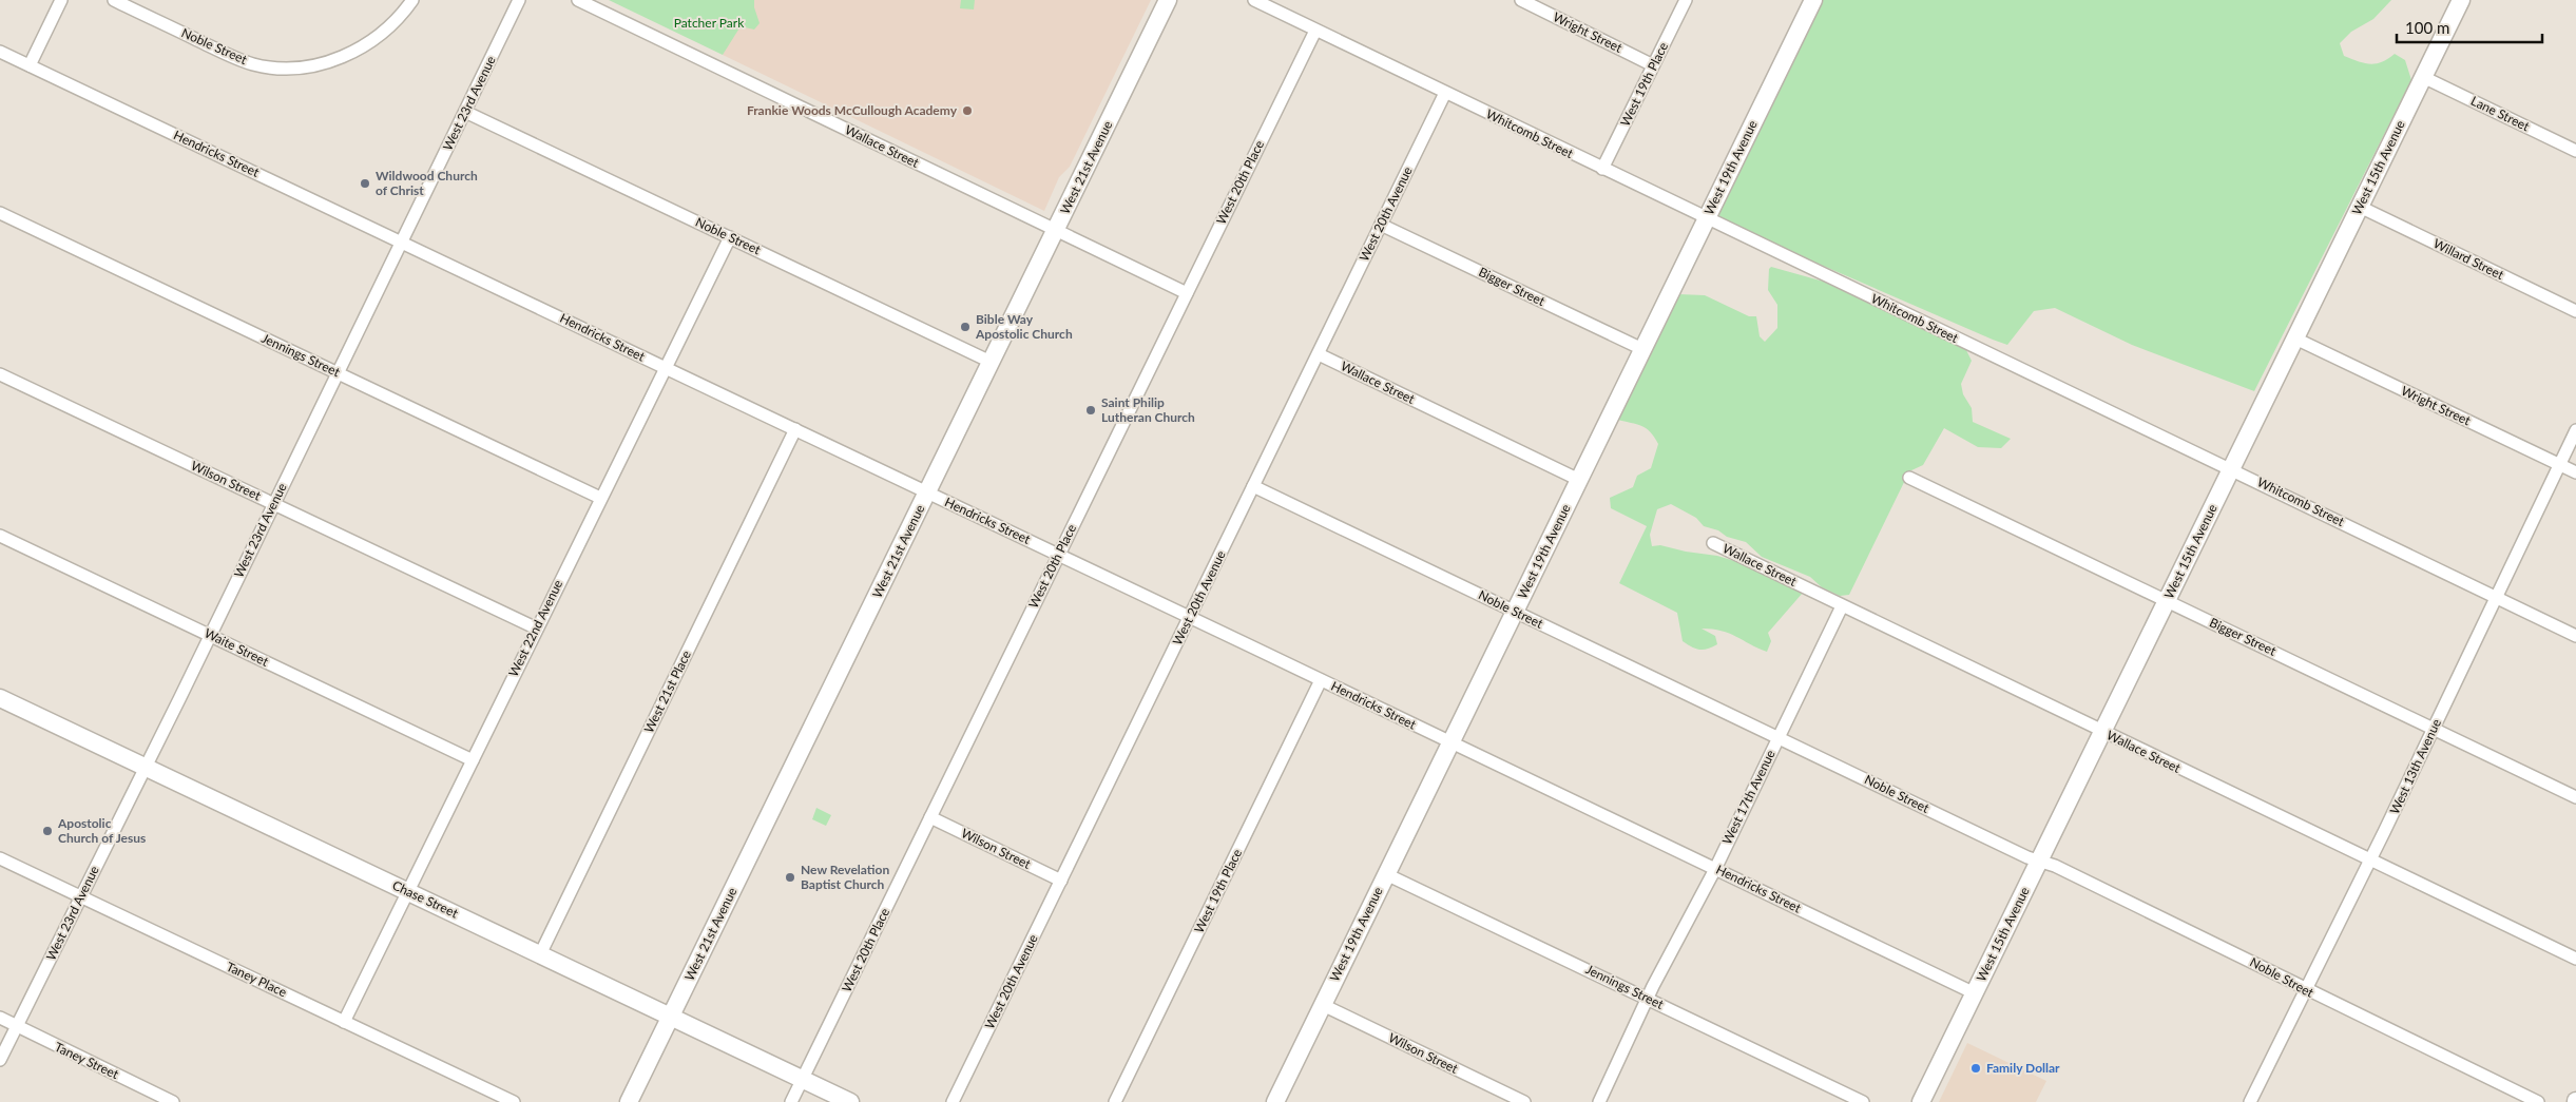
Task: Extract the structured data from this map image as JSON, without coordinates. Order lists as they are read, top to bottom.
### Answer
{
  "streets": {
    "street": [
      "Wright Street",
      "Noble Street",
      "West 19th Place",
      "West 23rd Avenue",
      "Lane Street",
      "Whitcomb Street",
      "Wallace Street",
      "Hendricks Street",
      "West 21st Avenue",
      "West 19th Avenue",
      "West 15th Avenue",
      "West 20th Place",
      "West 20th Avenue",
      "Willard Street",
      "Bigger Street",
      "Jennings Street",
      "Wilson Street",
      "West 22nd Avenue",
      "Waite Street",
      "West 21st Place",
      "West 13th Avenue",
      "West 17th Avenue",
      "Chase Street",
      "Taney Place",
      "Taney Street"
    ]
  },
  "crossings": [
    ["Wright Street", "West 19th Place"],
    ["Wright Street", "West 15th Avenue"],
    ["Wright Street", "West 13th Avenue"],
    ["Noble Street", "West 23rd Avenue"],
    ["Noble Street", "West 21st Avenue"],
    ["Noble Street", "West 19th Avenue"],
    ["Noble Street", "West 15th Avenue"],
    ["Noble Street", "West 20th Avenue"],
    ["Noble Street", "West 22nd Avenue"],
    ["Noble Street", "West 13th Avenue"],
    ["Noble Street", "West 17th Avenue"],
    ["West 19th Place", "Whitcomb Street"],
    ["West 19th Place", "Hendricks Street"],
    ["West 23rd Avenue", "Hendricks Street"],
    ["West 23rd Avenue", "Jennings Street"],
    ["West 23rd Avenue", "Wilson Street"],
    ["West 23rd Avenue", "Waite Street"],
    ["West 23rd Avenue", "Chase Street"],
    ["West 23rd Avenue", "Taney Place"],
    ["West 23rd Avenue", "Taney Street"],
    ["Lane Street", "West 15th Avenue"],
    ["Whitcomb Street", "West 19th Avenue"],
    ["Whitcomb Street", "West 15th Avenue"],
    ["Whitcomb Street", "West 20th Place"],
    ["Whitcomb Street", "West 20th Avenue"],
    ["Whitcomb Street", "West 13th Avenue"],
    ["Wallace Street", "West 21st Avenue"],
    ["Wallace Street", "West 19th Avenue"],
    ["Wallace Street", "West 15th Avenue"],
    ["Wallace Street", "West 20th Place"],
    ["Wallace Street", "West 20th Avenue"],
    ["Wallace Street", "West 13th Avenue"],
    ["Wallace Street", "West 17th Avenue"],
    ["Hendricks Street", "West 21st Avenue"],
    ["Hendricks Street", "West 19th Avenue"],
    ["Hendricks Street", "West 15th Avenue"],
    ["Hendricks Street", "West 20th Place"],
    ["Hendricks Street", "West 20th Avenue"],
    ["Hendricks Street", "West 22nd Avenue"],
    ["Hendricks Street", "West 21st Place"],
    ["Hendricks Street", "West 17th Avenue"],
    ["West 21st Avenue", "Chase Street"],
    ["West 19th Avenue", "Bigger Street"],
    ["West 19th Avenue", "Jennings Street"],
    ["West 19th Avenue", "Wilson Street"],
    ["West 15th Avenue", "Willard Street"],
    ["West 15th Avenue", "Bigger Street"],
    ["West 20th Place", "Wilson Street"],
    ["West 20th Place", "Chase Street"],
    ["West 20th Avenue", "Bigger Street"],
    ["West 20th Avenue", "Wilson Street"],
    ["Bigger Street", "West 13th Avenue"],
    ["Jennings Street", "West 22nd Avenue"],
    ["Jennings Street", "West 17th Avenue"],
    ["Wilson Street", "West 22nd Avenue"],
    ["West 22nd Avenue", "Waite Street"],
    ["West 22nd Avenue", "Chase Street"],
    ["West 22nd Avenue", "Taney Place"],
    ["West 21st Place", "Chase Street"]
  ],
  "parks": ["Patcher Park"],
  "places": [
    "Frankie Woods McCullough Academy",
    "Wildwood Church of Christ",
    "Bible Way Apostolic Church",
    "Saint Philip Lutheran Church",
    "Apostolic Church of Jesus",
    "New Revelation Baptist Church",
    "Family Dollar"
  ],
  "scale_bar": "100 m"
}
